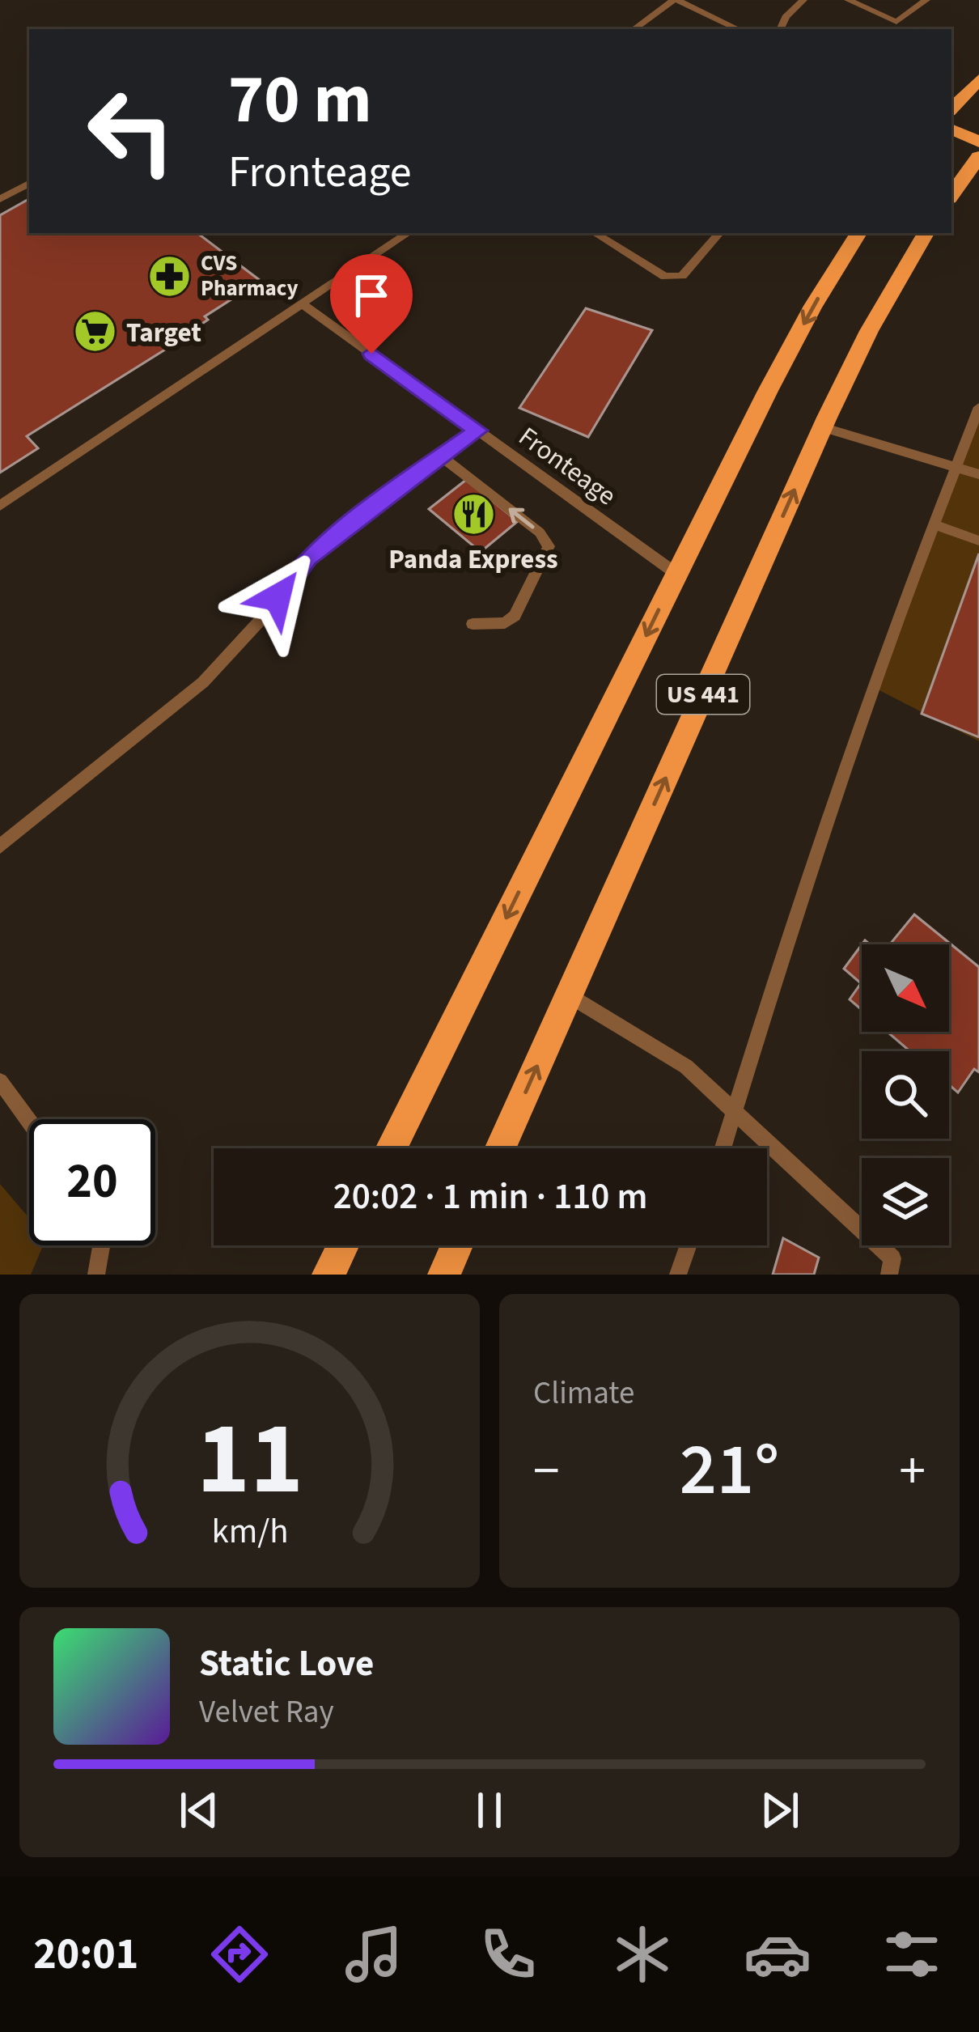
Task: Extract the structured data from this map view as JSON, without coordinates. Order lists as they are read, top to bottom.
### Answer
{
  "streets": {
    "main road": ["US 441"],
    "lane": ["Fronteage"]
  },
  "crossings": [
    ["Fronteage", "US 441"]
  ],
  "places": {
    "pharmacy": ["CVS Pharmacy"],
    "supermarket": ["Target"],
    "restaurant": ["Panda Express"]
  },
  "north": "bottom right",
  "page": {
    "turn": ["70 m", "Fronteage"],
    "limit": "20",
    "trip": "20:02 · 1 min · 110 m",
    "tile": "Climate",
    "heat": ["−", "21°", "+"],
    "song": ["Static Love", "Velvet Ray"],
    "tabs": "20:01",
    "gauge": ["11", "km/h"]
  }
}
